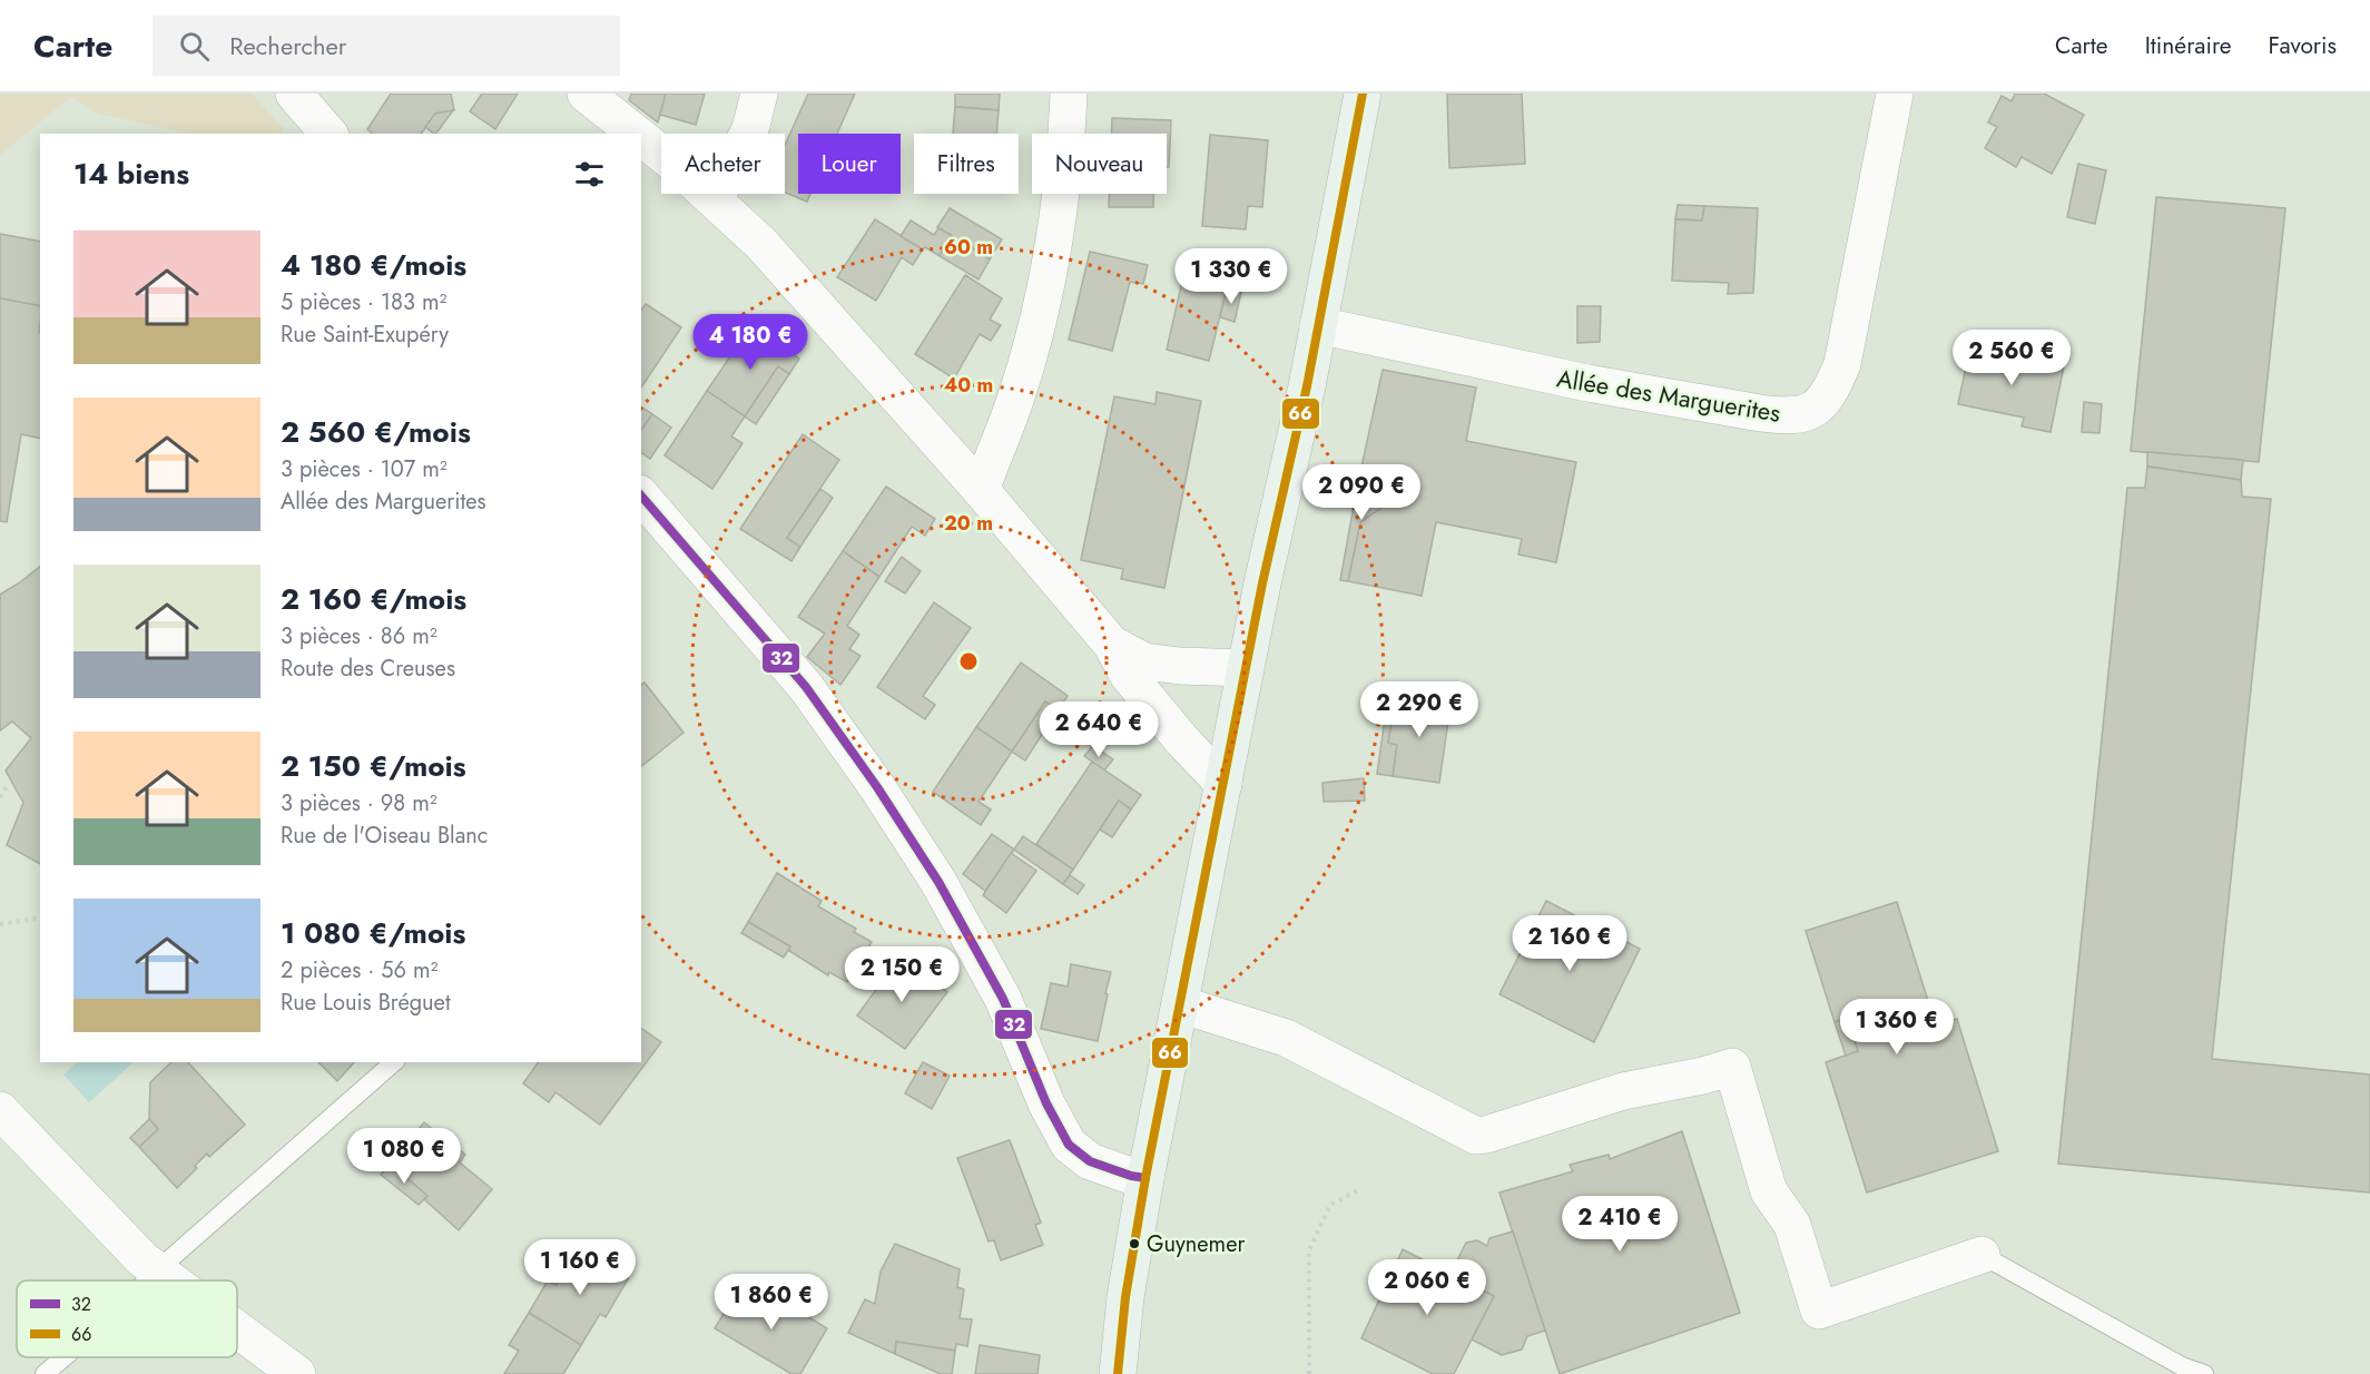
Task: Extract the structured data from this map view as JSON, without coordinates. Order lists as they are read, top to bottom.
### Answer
{
  "streets": {
    "street": ["Allée des Marguerites"]
  },
  "places": ["Guynemer"],
  "lines": ["transit line 66", "transit line 32"],
  "legend": ["32", "66"],
  "page": {
    "header": "Carte",
    "search": "Rechercher",
    "nav": ["Carte", "Itinéraire", "Favoris"],
    "chip": [
      "Acheter",
      "Louer",
      "Filtres",
      "Nouveau"
    ],
    "heading": "14 biens",
    "list": [
      {
        "name": "4 180 €/mois",
        "note": "5 pièces · 183 m² · Rue Saint-Exupéry"
      },
      {
        "name": "2 560 €/mois",
        "note": "3 pièces · 107 m² · Allée des Marguerites"
      },
      {
        "name": "2 160 €/mois",
        "note": "3 pièces · 86 m² · Route des Creuses"
      },
      {
        "name": "2 150 €/mois",
        "note": "3 pièces · 98 m² · Rue de l'Oiseau Blanc"
      },
      {
        "name": "1 080 €/mois",
        "note": "2 pièces · 56 m² · Rue Louis Bréguet"
      }
    ],
    "price": [
      "1 330 €",
      "4 180 €",
      "2 560 €",
      "2 090 €",
      "2 290 €",
      "2 640 €",
      "2 160 €",
      "2 150 €",
      "1 360 €",
      "1 080 €",
      "2 410 €",
      "1 160 €",
      "2 060 €",
      "1 860 €"
    ]
  },
  "rings": ["60 m", "40 m", "20 m"]
}
